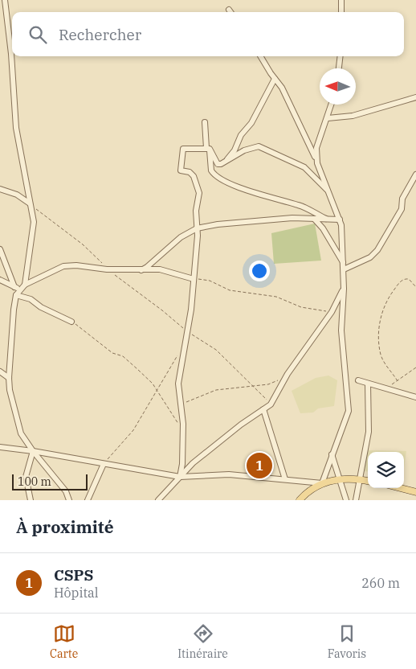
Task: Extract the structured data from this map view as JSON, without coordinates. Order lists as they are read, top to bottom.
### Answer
{
  "scale_bar": "100 m",
  "north": "left",
  "page": {
    "search": "Rechercher",
    "pins": "1",
    "scale": "100 m",
    "heading": "À proximité",
    "list": [
      {
        "mark": "1",
        "name": "CSPS",
        "note": "Hôpital",
        "value": "260 m"
      }
    ],
    "nav": ["Carte", "Itinéraire", "Favoris"]
  }
}
